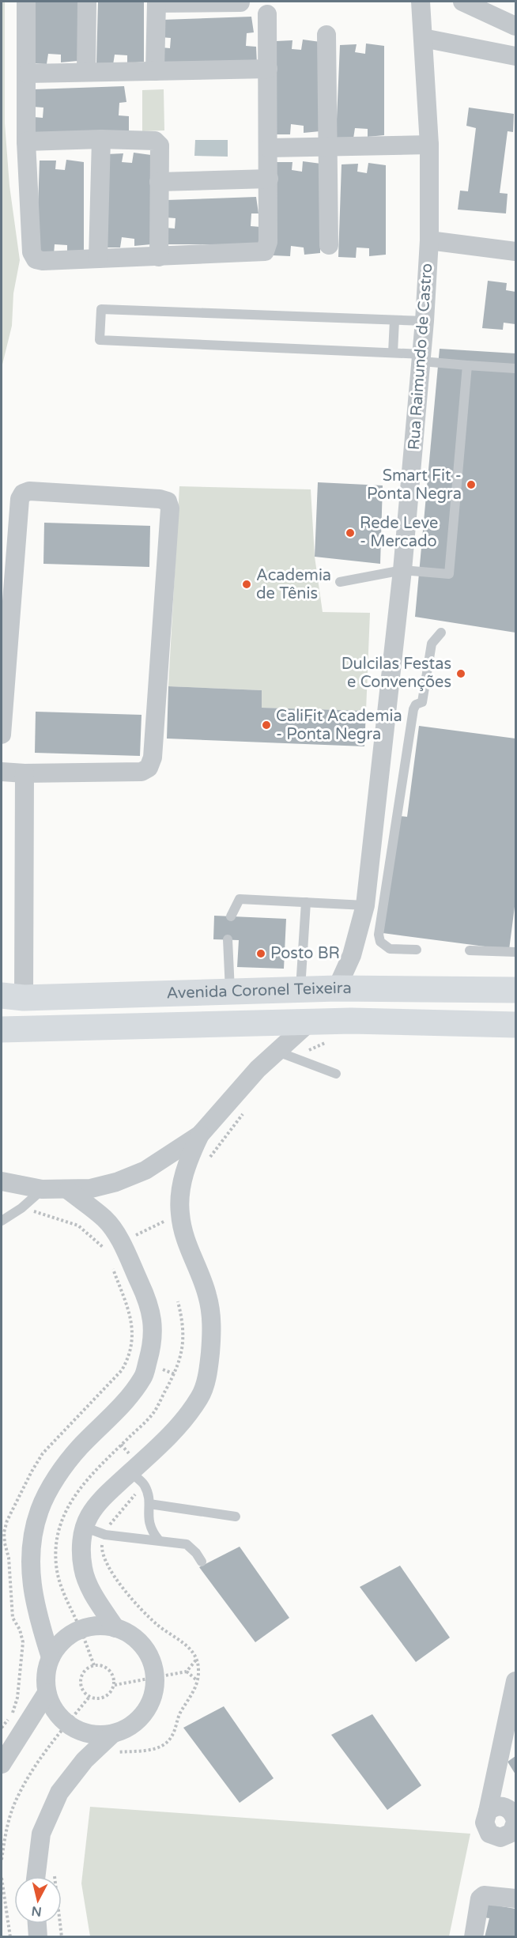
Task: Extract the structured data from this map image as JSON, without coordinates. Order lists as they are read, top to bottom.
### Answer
{
  "streets": {
    "highway": ["Avenida Coronel Teixeira"],
    "street": ["Rua Raimundo de Castro"]
  },
  "crossings": [
    ["Rua Raimundo de Castro", "Avenida Coronel Teixeira"]
  ],
  "places": [
    "Smart Fit - Ponta Negra",
    "Rede Leve - Mercado",
    "Academia de Tênis",
    "Dulcilas Festas e Convenções",
    "CaliFit Academia - Ponta Negra",
    "Posto BR"
  ],
  "north": "bottom"
}
